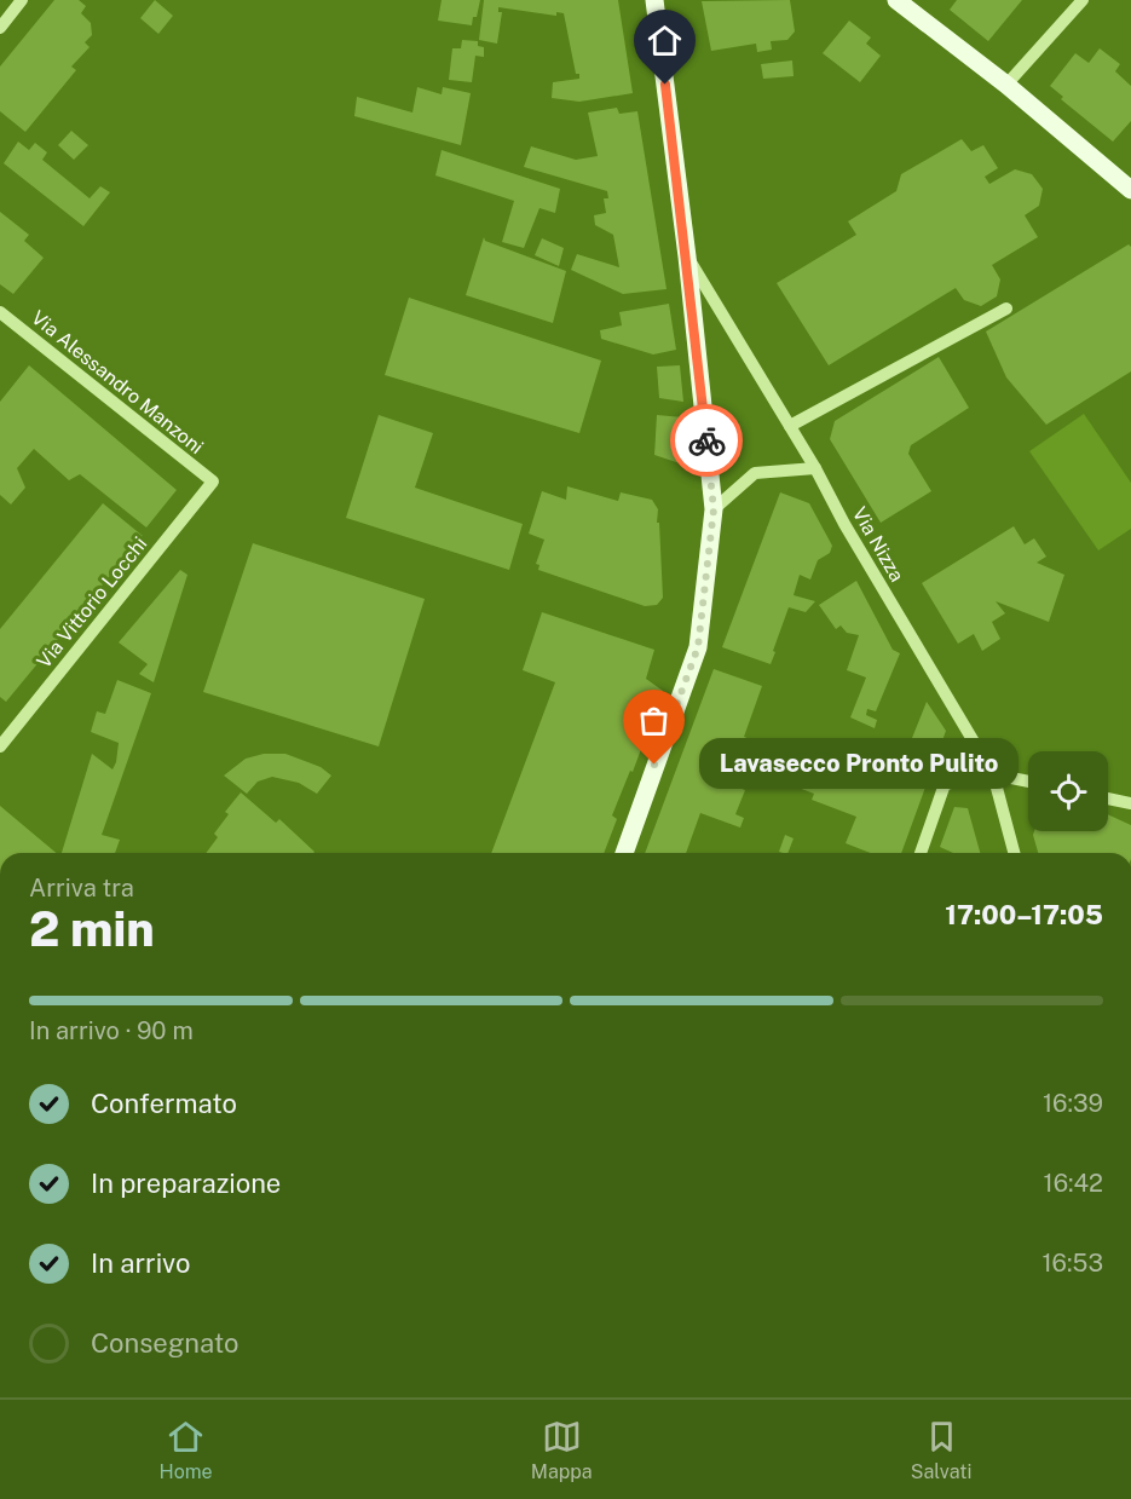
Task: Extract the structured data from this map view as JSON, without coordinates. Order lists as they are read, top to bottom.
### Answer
{
  "streets": {
    "street": ["Via Alessandro Manzoni", "Via Nizza", "Via Vittorio Locchi"]
  },
  "crossings": [
    ["Via Alessandro Manzoni", "Via Vittorio Locchi"]
  ],
  "places": ["Lavasecco Pronto Pulito"],
  "page": {
    "bubble": "Lavasecco Pronto Pulito",
    "heading": ["2 min", "Arriva tra", "17:00–17:05"],
    "bar": "In arrivo · 90 m",
    "list": [
      ["Confermato", "16:39"],
      ["In preparazione", "16:42"],
      ["In arrivo", "16:53"],
      "Consegnato"
    ],
    "tabs": ["Home", "Mappa", "Salvati"]
  }
}
